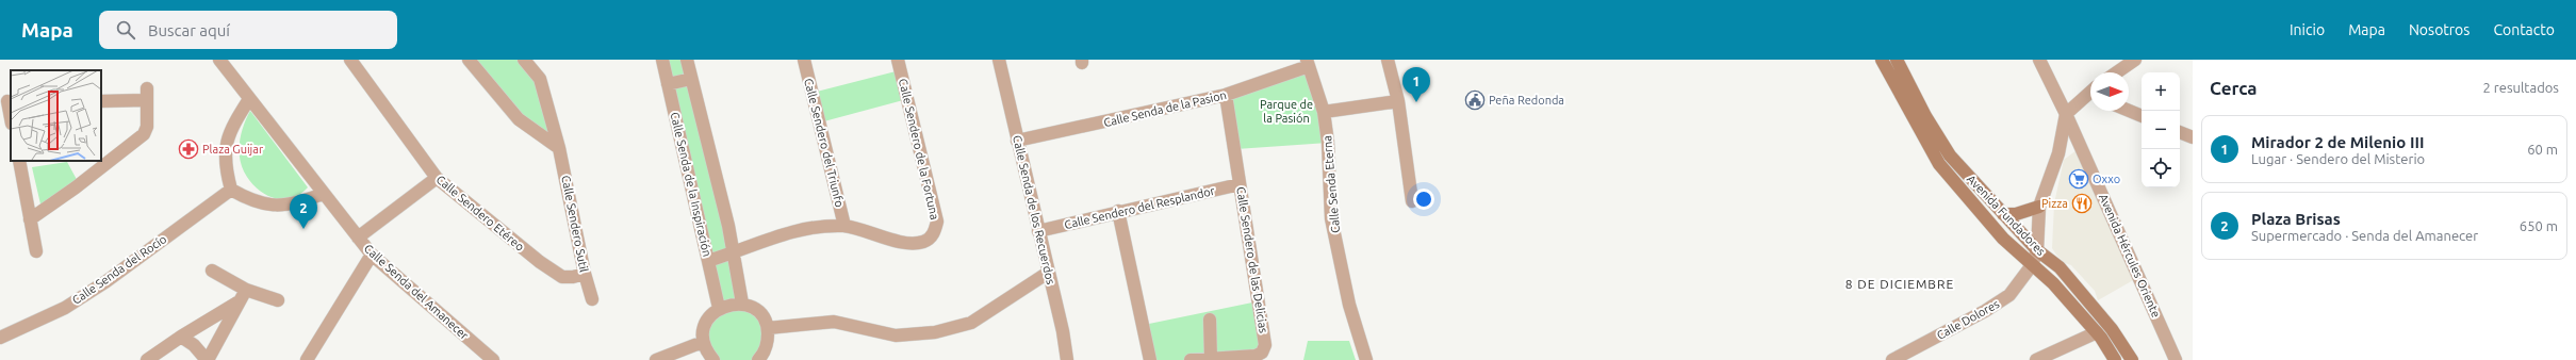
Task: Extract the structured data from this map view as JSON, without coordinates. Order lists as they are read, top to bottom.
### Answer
{
  "streets": {
    "main road": ["Avenida Fundadores"],
    "street": [
      "Calle Senda de la Pasion",
      "Calle Sendero del Triunfo",
      "Calle Sendero de la Fortuna",
      "Calle Senda de la Inspiración",
      "Calle Senda Eterna",
      "Calle Sendero del Resplandor",
      "Calle Senda de los Recuerdos",
      "Calle Sendero Etéreo",
      "Calle Sendero Sutil",
      "Avenida Hércules Oriente",
      "Calle Sendero de las Delicias",
      "Calle Senda del Rocío",
      "Calle Senda del Amanecer",
      "Calle Dolores"
    ]
  },
  "crossings": [
    ["Calle Senda de la Pasion", "Calle Senda Eterna"],
    ["Calle Senda de la Pasion", "Calle Senda de los Recuerdos"],
    ["Calle Senda de la Pasion", "Calle Sendero de las Delicias"],
    ["Calle Sendero del Triunfo", "Calle Sendero de la Fortuna"],
    ["Calle Sendero de la Fortuna", "Calle Senda de la Inspiración"],
    ["Calle Sendero del Resplandor", "Calle Senda de los Recuerdos"],
    ["Calle Sendero del Resplandor", "Calle Sendero de las Delicias"],
    ["Calle Sendero Etéreo", "Calle Sendero Sutil"],
    ["Avenida Fundadores", "Calle Dolores"],
    ["Avenida Hércules Oriente", "Calle Dolores"]
  ],
  "districts": ["8 DE DICIEMBRE"],
  "parks": ["Parque de la Pasión"],
  "places": {
    "public building": ["Peña Redonda"],
    "pharmacy": ["Plaza Guijar"],
    "supermarket": ["Oxxo"],
    "restaurant": ["Pizza"]
  },
  "north": "right",
  "page": {
    "header": "Mapa",
    "search": "Buscar aquí",
    "nav": [
      "Inicio",
      "Mapa",
      "Nosotros",
      "Contacto"
    ],
    "heading": ["Cerca", "2 resultados"],
    "pins": ["1", "2"],
    "map_buttons": ["+", "−"],
    "list": [
      {
        "mark": "1",
        "name": "Mirador 2 de Milenio III",
        "note": "Lugar · Sendero del Misterio",
        "value": "60 m"
      },
      {
        "mark": "2",
        "name": "Plaza Brisas",
        "note": "Supermercado · Senda del Amanecer",
        "value": "650 m"
      }
    ]
  }
}
